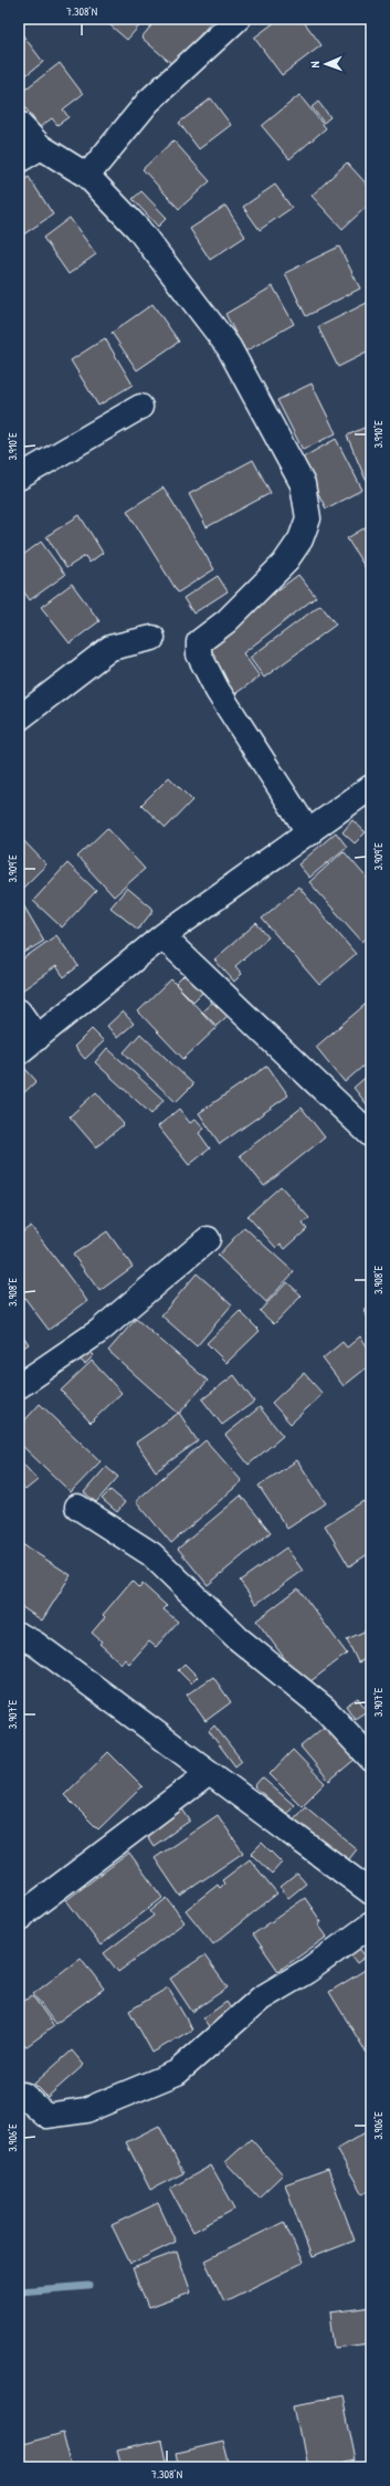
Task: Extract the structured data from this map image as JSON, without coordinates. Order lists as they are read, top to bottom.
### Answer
{
  "north": "left",
  "coordinates": [
    "7.308°N",
    "3.910°E",
    "3.909°E",
    "3.908°E",
    "3.907°E",
    "3.906°E"
  ]
}
